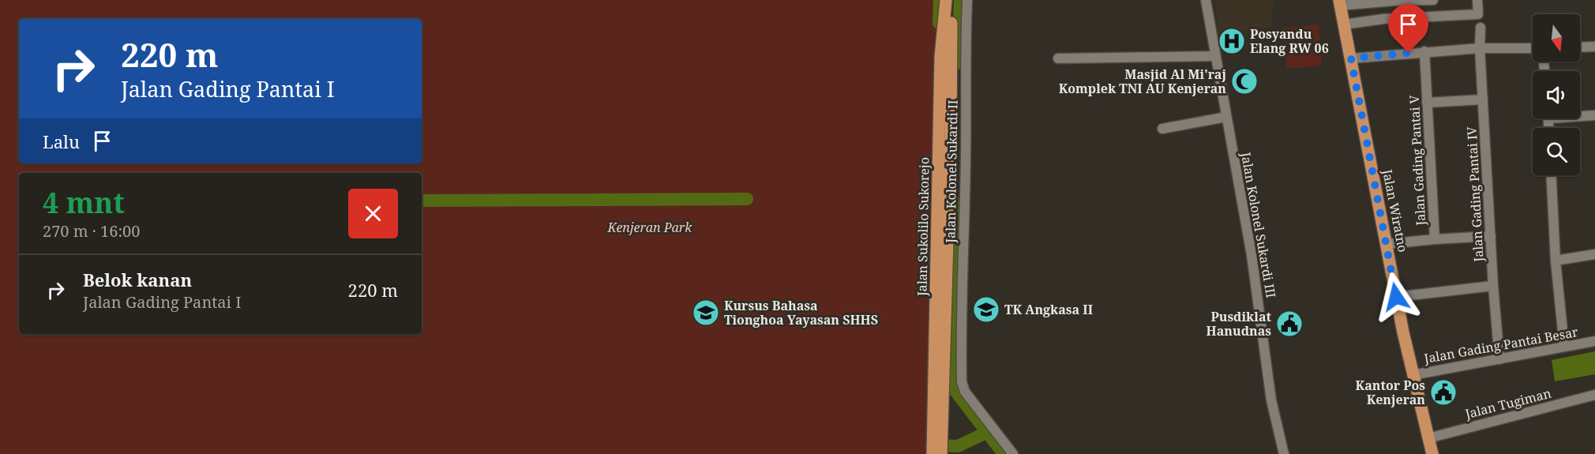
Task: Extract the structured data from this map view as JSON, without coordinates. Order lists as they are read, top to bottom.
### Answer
{
  "streets": {
    "main road": ["Jalan Wiratno", "Jalan Sukolilo Sukorejo"],
    "street": [
      "Jalan Gading Pantai V",
      "Jalan Kolonel Sukardi II",
      "Jalan Gading Pantai IV",
      "Jalan Kolonel Sukardi III",
      "Jalan Gading Pantai Besar",
      "Jalan Tugiman"
    ]
  },
  "crossings": [
    ["Jalan Gading Pantai IV", "Jalan Gading Pantai Besar"],
    ["Jalan Wiratno", "Jalan Gading Pantai Besar"],
    ["Jalan Wiratno", "Jalan Tugiman"]
  ],
  "parks": ["Kenjeran Park"],
  "places": {
    "hospital": ["Posyandu Elang RW 06"],
    "mosque": ["Masjid Al Mi'raj Komplek TNI AU Kenjeran"],
    "school or university": ["TK Angkasa II", "Kursus Bahasa Tionghoa Yayasan SHHS"],
    "public building": ["Pusdiklat Hanudnas", "Kantor Pos Kenjeran"]
  },
  "north": "bottom",
  "page": {
    "turn": ["220 m", "Jalan Gading Pantai I"],
    "then": "Lalu",
    "heading": ["4 mnt", "270 m · 16:00"],
    "list": [
      {
        "name": "Belok kanan",
        "note": "Jalan Gading Pantai I",
        "value": "220 m"
      }
    ]
  }
}
